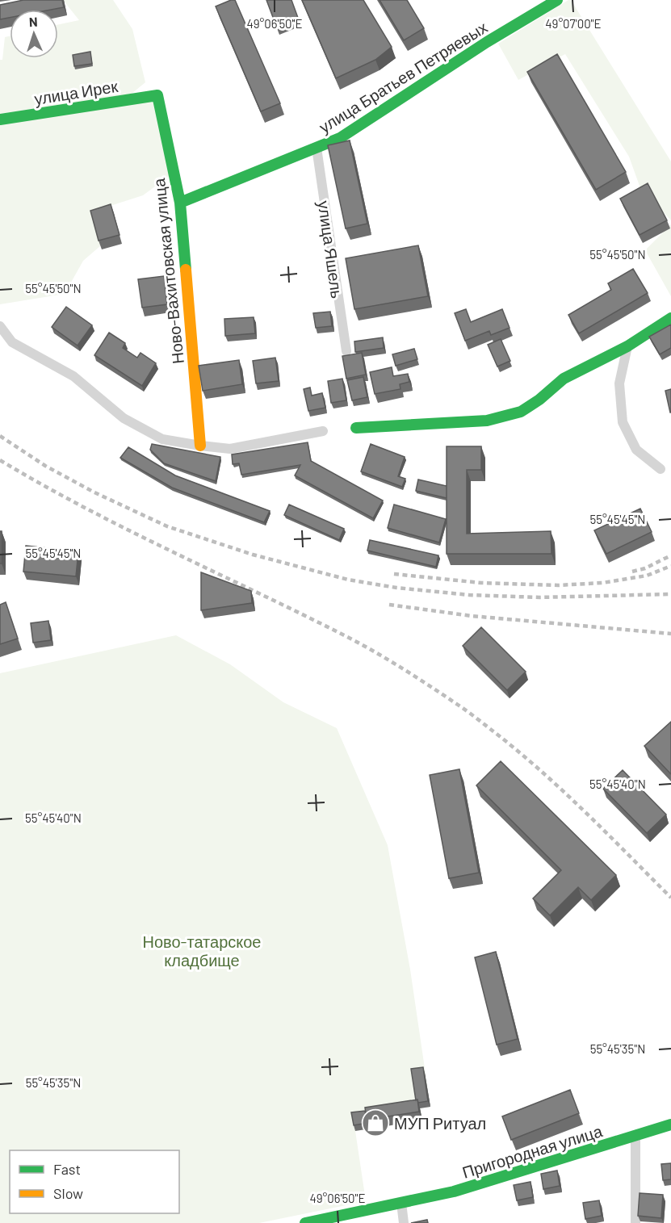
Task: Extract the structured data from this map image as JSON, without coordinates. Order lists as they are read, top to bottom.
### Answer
{
  "streets": {
    "street": [
      "улица Братьев Петряевых",
      "улица Ирек",
      "улица Яшель",
      "Ново-Вахитовская улица",
      "Пригородная улица"
    ]
  },
  "crossings": [
    ["улица Братьев Петряевых", "улица Яшель"],
    ["улица Братьев Петряевых", "Ново-Вахитовская улица"],
    ["улица Ирек", "Ново-Вахитовская улица"]
  ],
  "parks": ["Ново-татарское кладбище"],
  "places": {
    "shop": ["МУП Ритуал"]
  },
  "legend": ["Fast", "Slow"],
  "north": "top",
  "coordinates": [
    "49°06'50\"E",
    "49°07'00\"E",
    "55°45'50\"N",
    "55°45'45\"N",
    "55°45'40\"N",
    "55°45'35\"N"
  ]
}
